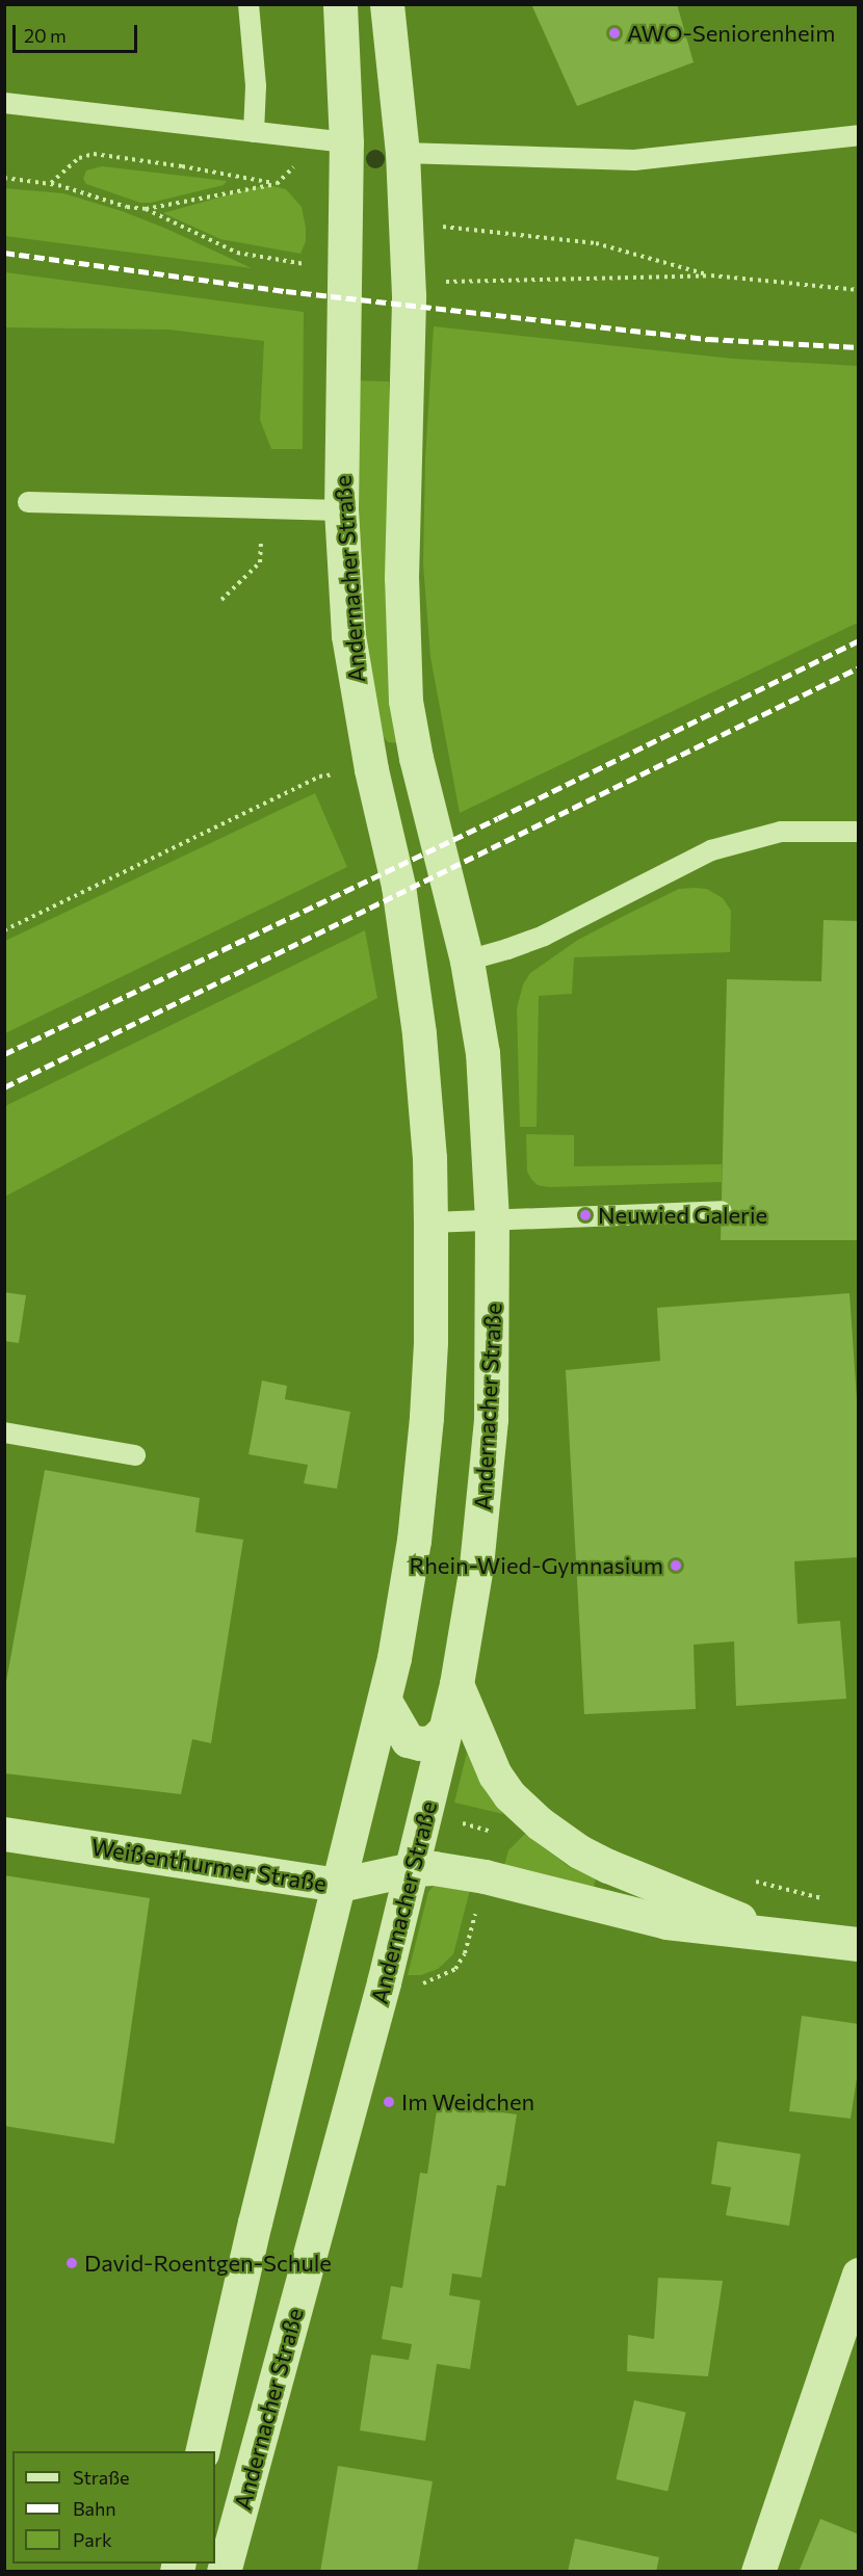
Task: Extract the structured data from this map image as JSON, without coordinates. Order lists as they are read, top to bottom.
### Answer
{
  "streets": {
    "street": ["Andernacher Straße", "Weißenthurmer Straße"]
  },
  "crossings": [
    ["Andernacher Straße", "Weißenthurmer Straße"]
  ],
  "places": [
    "AWO-Seniorenheim",
    "Neuwied Galerie",
    "Rhein-Wied-Gymnasium",
    "Im Weidchen",
    "David-Roentgen-Schule"
  ],
  "legend": ["Straße", "Bahn", "Park"],
  "scale_bar": "20 m"
}
